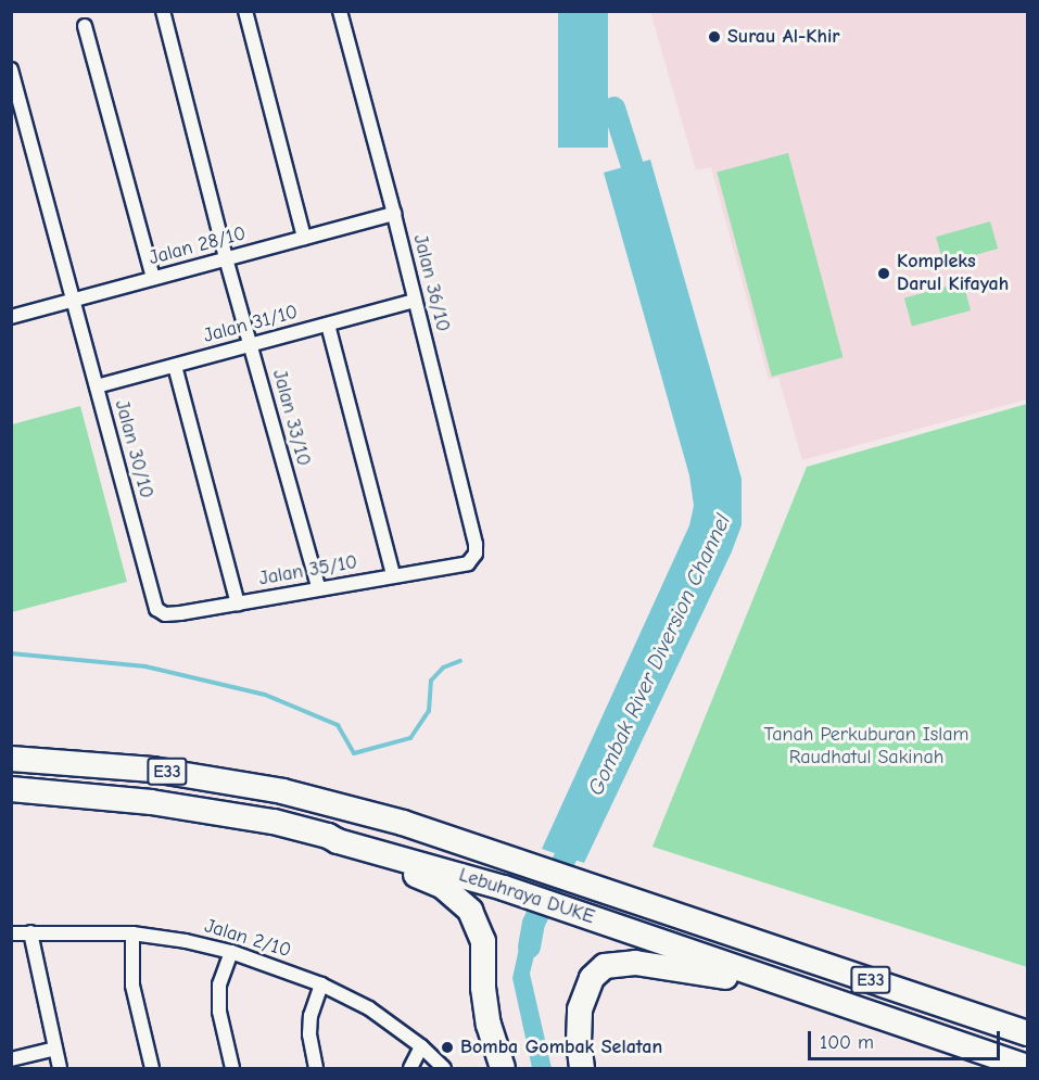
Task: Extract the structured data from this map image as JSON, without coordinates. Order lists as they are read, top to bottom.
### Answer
{
  "streets": {
    "highway": ["E33", "Lebuhraya DUKE"],
    "street": [
      "Jalan 28/10",
      "Jalan 36/10",
      "Jalan 31/10",
      "Jalan 33/10",
      "Jalan 30/10",
      "Jalan 35/10",
      "Jalan 2/10"
    ]
  },
  "crossings": [
    ["Jalan 28/10", "Jalan 36/10"],
    ["Jalan 28/10", "Jalan 33/10"],
    ["Jalan 28/10", "Jalan 30/10"],
    ["Jalan 36/10", "Jalan 31/10"],
    ["Jalan 36/10", "Jalan 35/10"],
    ["Jalan 31/10", "Jalan 33/10"],
    ["Jalan 31/10", "Jalan 30/10"],
    ["Jalan 33/10", "Jalan 35/10"],
    ["Jalan 30/10", "Jalan 35/10"]
  ],
  "water": ["Gombak River Diversion Channel"],
  "parks": ["Tanah Perkuburan Islam Raudhatul Sakinah"],
  "places": ["Surau Al-Khir", "Kompleks Darul Kifayah", "Bomba Gombak Selatan"],
  "scale_bar": "100 m"
}
